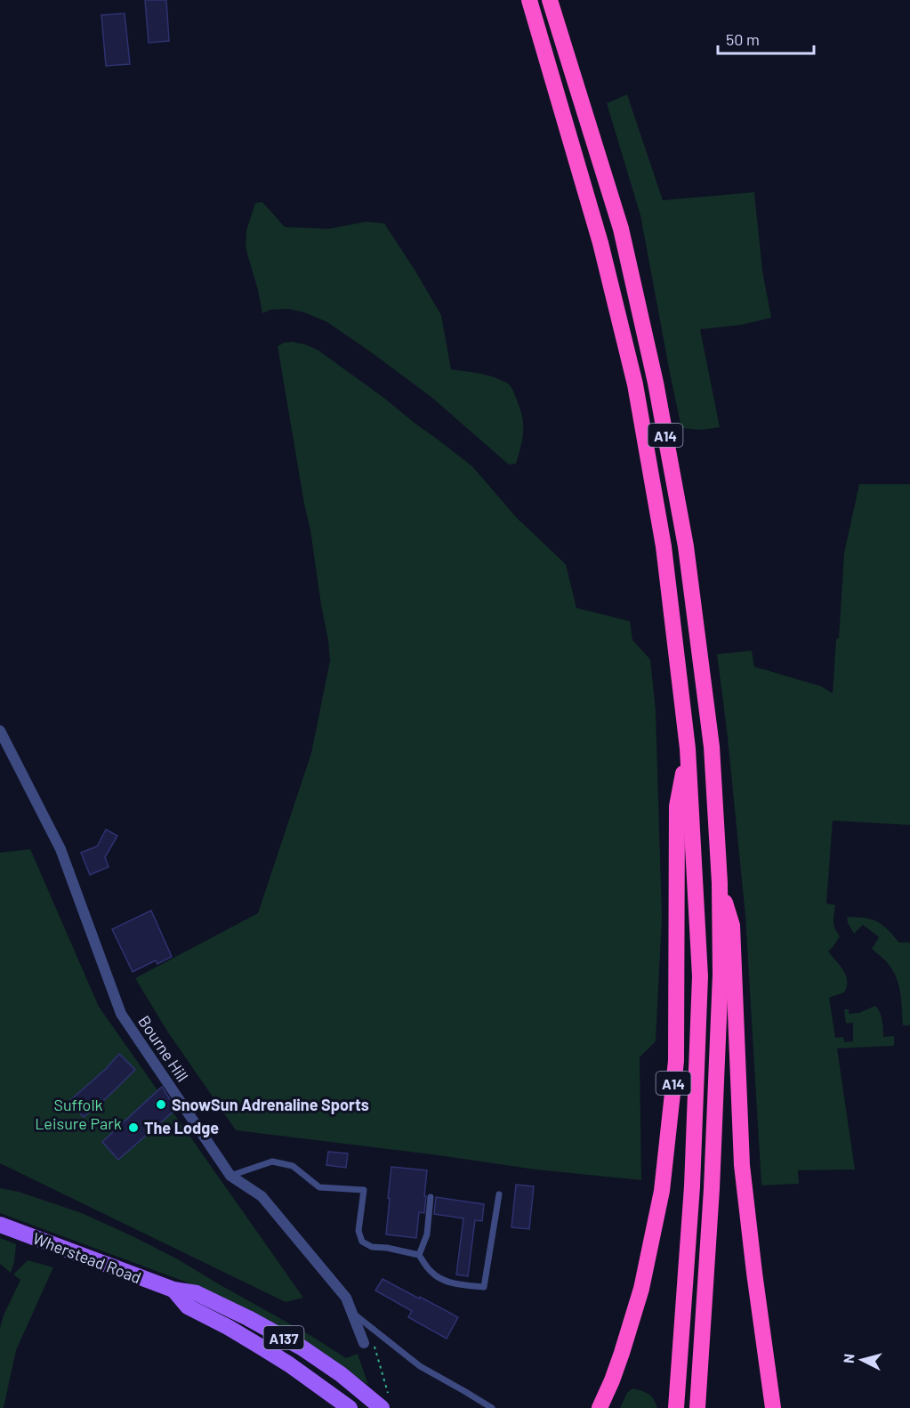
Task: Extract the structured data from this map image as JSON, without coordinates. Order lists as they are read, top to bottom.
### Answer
{
  "streets": {
    "highway": ["A14"],
    "main road": ["Wherstead Road", "A137"],
    "street": ["Bourne Hill"]
  },
  "parks": ["Suffolk Leisure Park"],
  "places": ["SnowSun Adrenaline Sports", "The Lodge"],
  "scale_bar": "50 m",
  "north": "left"
}
